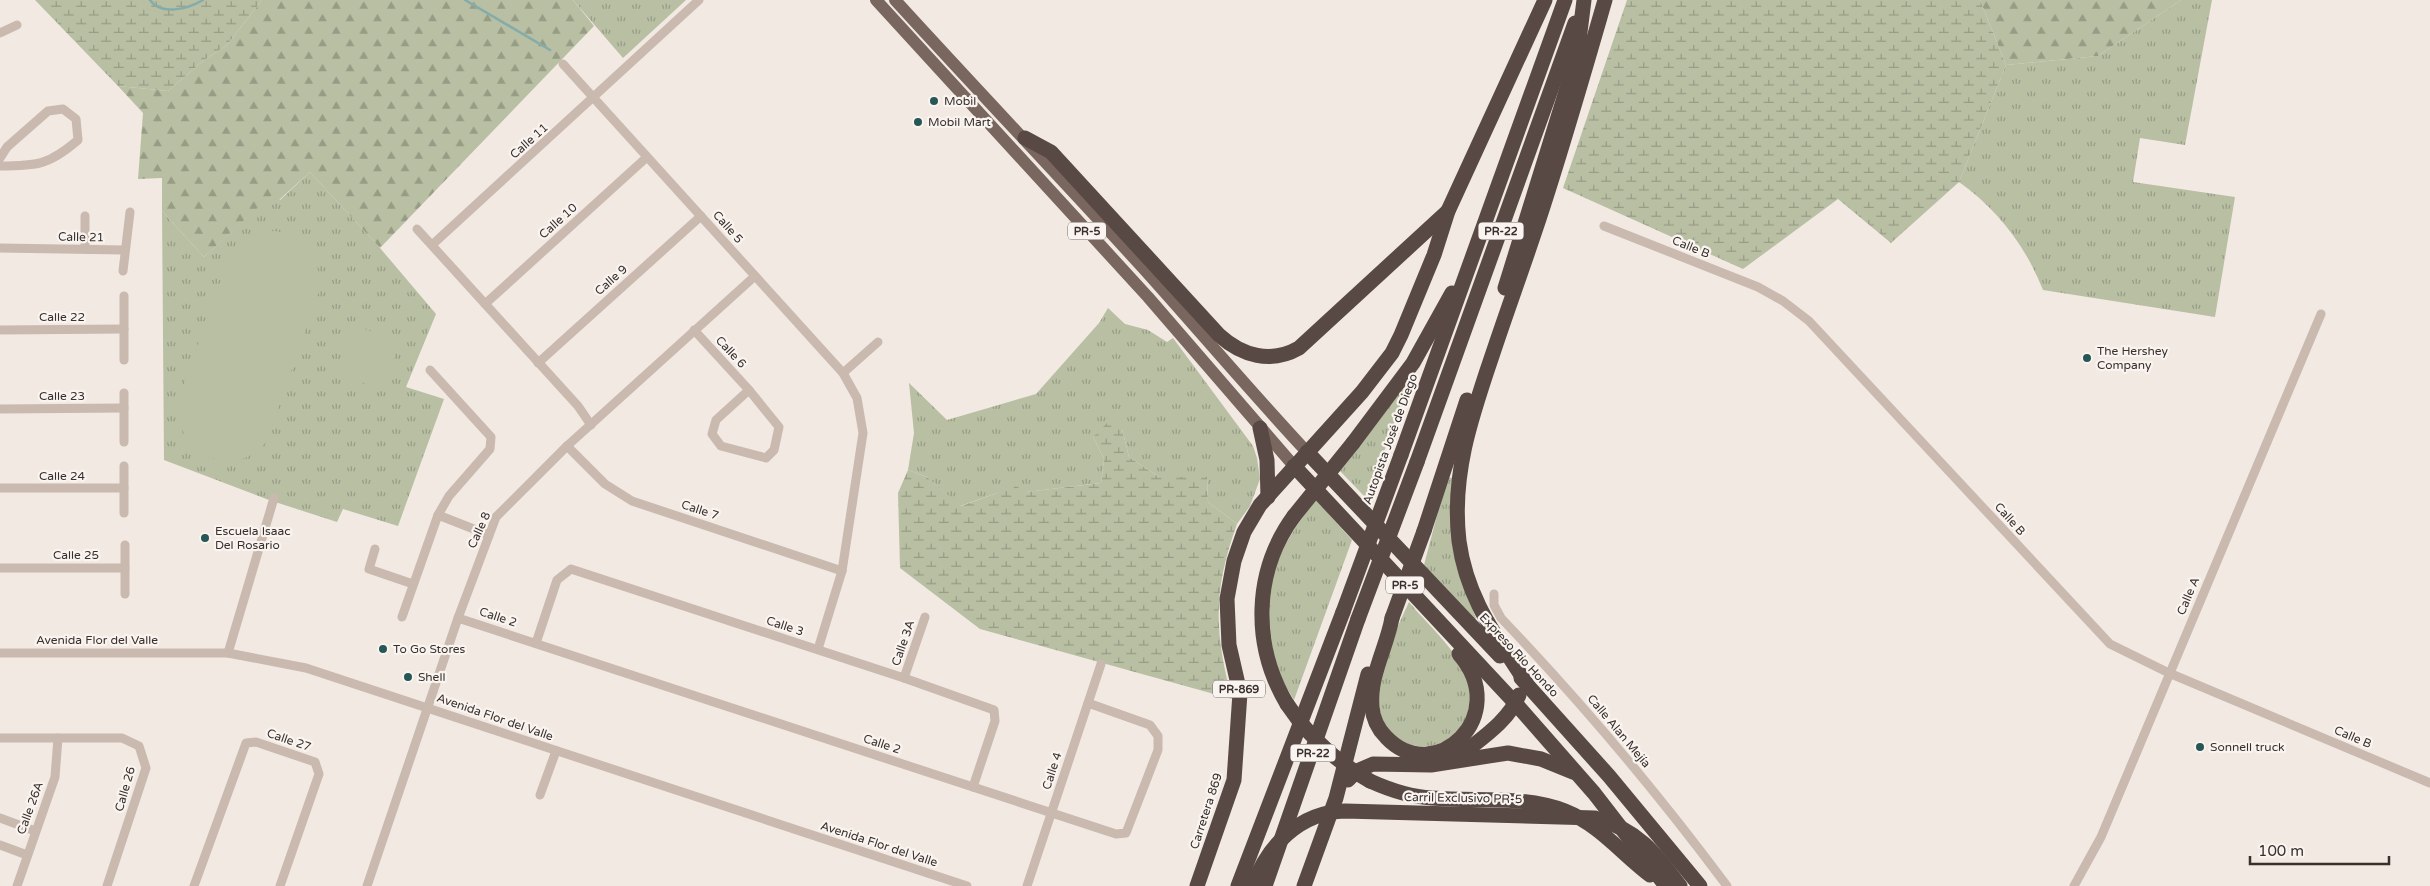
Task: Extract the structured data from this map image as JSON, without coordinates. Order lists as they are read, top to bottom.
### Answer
{
  "streets": {
    "highway": [
      "PR-5",
      "PR-22",
      "Autopista José de Diego",
      "Expreso Río Hondo",
      "PR-869",
      "Carril Exclusivo PR-5",
      "Carretera 869"
    ],
    "street": [
      "Calle 11",
      "Calle 10",
      "Calle 5",
      "Calle 21",
      "Calle B",
      "Calle 9",
      "Calle 22",
      "Calle 6",
      "Calle 23",
      "Calle 24",
      "Calle 7",
      "Calle 8",
      "Calle 25",
      "Calle A",
      "Calle 2",
      "Calle 3",
      "Avenida Flor del Valle",
      "Calle 3A",
      "Calle Alan Mejía",
      "Calle 27",
      "Calle 4",
      "Calle 26",
      "Calle 26A"
    ]
  },
  "crossings": [
    ["Calle 11", "Calle 5"],
    ["Calle 10", "Calle 5"],
    ["Calle 5", "Calle 9"],
    ["Calle 5", "Calle 7"],
    ["Calle 5", "Calle 8"],
    ["Calle 5", "Calle 3"],
    ["PR-5", "Expreso Río Hondo"],
    ["PR-5", "Carretera 869"],
    ["Calle B", "Calle A"],
    ["Calle 6", "Calle 8"],
    ["Calle 7", "Calle 8"],
    ["Calle 8", "Calle 2"],
    ["Calle 8", "Avenida Flor del Valle"],
    ["Calle 2", "Calle 3"],
    ["Calle 2", "Calle 4"],
    ["Calle 3", "Calle 3A"],
    ["Expreso Río Hondo", "Carretera 869"],
    ["Calle 26", "Calle 26A"]
  ],
  "places": [
    "Mobil",
    "Mobil Mart",
    "The Hershey Company",
    "Escuela Isaac Del Rosario",
    "To Go Stores",
    "Shell",
    "Sonnell truck"
  ],
  "scale_bar": "100 m"
}
